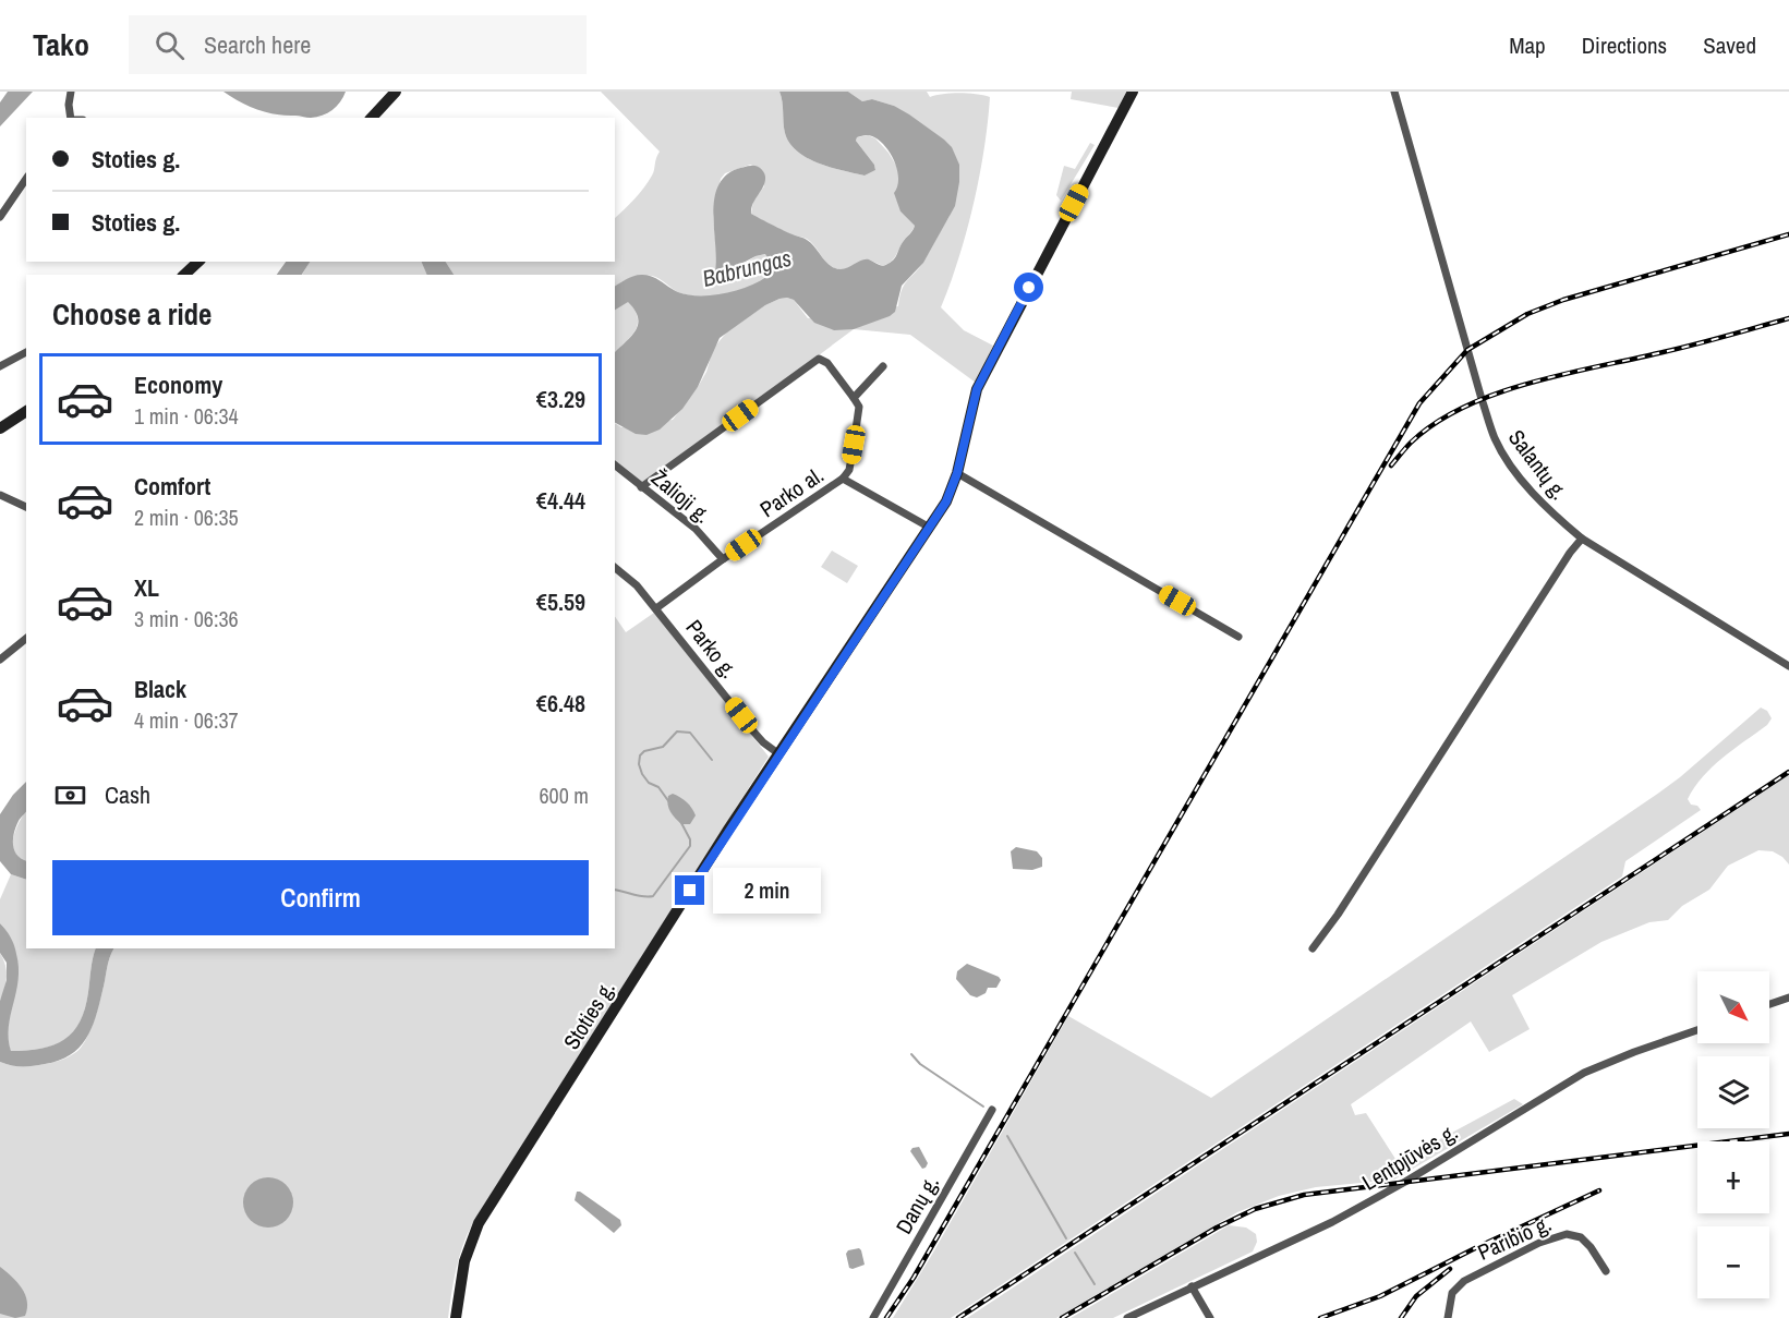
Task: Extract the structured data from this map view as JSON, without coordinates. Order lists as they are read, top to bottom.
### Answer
{
  "streets": {
    "main road": ["Stoties g."],
    "street": [
      "Salantų g.",
      "Parko al.",
      "Žalioji g.",
      "Parko g.",
      "Lentpjūvės g.",
      "Danų g.",
      "Paribio g."
    ]
  },
  "crossings": [
    ["Parko al.", "Žalioji g."],
    ["Parko al.", "Parko g."],
    ["Parko g.", "Stoties g."]
  ],
  "water": ["Babrungas"],
  "north": "bottom right",
  "page": {
    "header": "Tako",
    "search": "Search here",
    "nav": ["Map", "Directions", "Saved"],
    "banner": ["Stoties g.", "Stoties g."],
    "heading": "Choose a ride",
    "list": [
      {
        "name": "Economy",
        "note": "1 min · 06:34",
        "value": "€3.29"
      },
      {
        "name": "Comfort",
        "note": "2 min · 06:35",
        "value": "€4.44"
      },
      {
        "name": "XL",
        "note": "3 min · 06:36",
        "value": "€5.59"
      },
      {
        "name": "Black",
        "note": "4 min · 06:37",
        "value": "€6.48"
      }
    ],
    "pay": ["Cash", "600 m"],
    "buttons": "Confirm",
    "bubble": "2 min",
    "map_buttons": ["+", "−"]
  }
}
